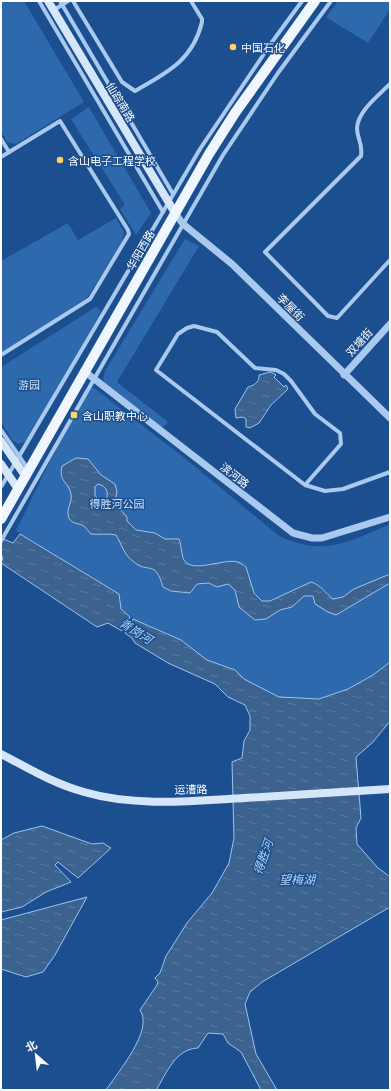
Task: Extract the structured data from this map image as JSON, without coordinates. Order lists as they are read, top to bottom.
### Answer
{
  "streets": {
    "main road": ["仙踪南路", "华阳西路", "运漕路"],
    "street": ["李屋街", "双塘街", "滨河路"]
  },
  "crossings": [
    ["仙踪南路", "华阳西路"],
    ["仙踪南路", "李屋街"],
    ["华阳西路", "李屋街"],
    ["华阳西路", "滨河路"],
    ["李屋街", "双塘街"]
  ],
  "water": ["青岗河", "得胜河", "望梅湖"],
  "parks": ["游园", "得胜河公园"],
  "places": {
    "other": ["中国石化", "含山电子工程学校"],
    "transit": ["含山职教中心"]
  },
  "north": "top left"
}
